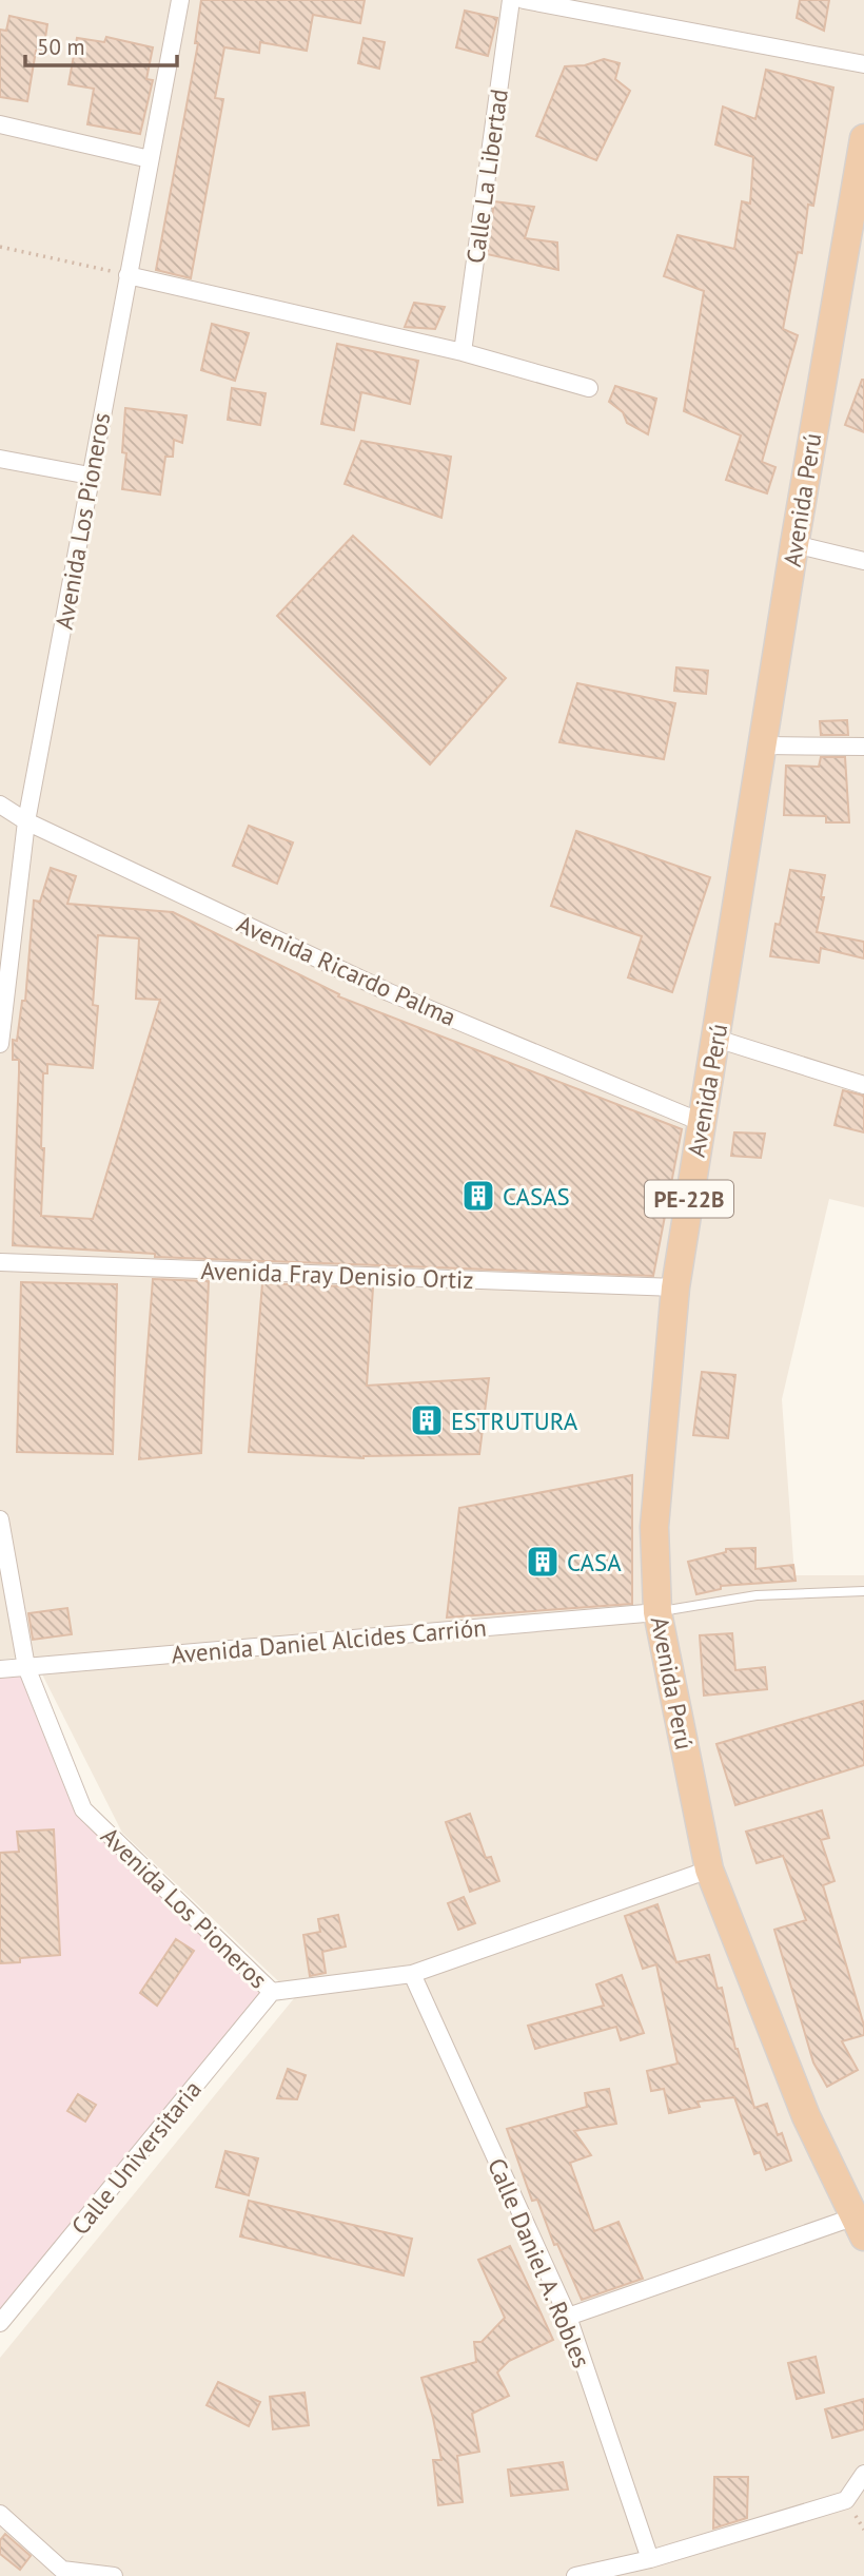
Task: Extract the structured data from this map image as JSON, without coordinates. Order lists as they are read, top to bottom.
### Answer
{
  "streets": {
    "highway": ["Avenida Perú", "PE-22B"],
    "street": [
      "Calle La Libertad",
      "Avenida Los Pioneros",
      "Avenida Ricardo Palma",
      "Avenida Fray Denisio Ortiz",
      "Avenida Daniel Alcides Carrión",
      "Calle Universitaria",
      "Calle Daniel A. Robles"
    ]
  },
  "crossings": [
    ["Avenida Perú", "Avenida Los Pioneros"],
    ["Avenida Perú", "Avenida Ricardo Palma"],
    ["Avenida Perú", "Avenida Fray Denisio Ortiz"],
    ["Avenida Perú", "Avenida Daniel Alcides Carrión"],
    ["Avenida Los Pioneros", "Avenida Ricardo Palma"],
    ["Avenida Los Pioneros", "Avenida Daniel Alcides Carrión"],
    ["Avenida Los Pioneros", "Calle Universitaria"],
    ["Avenida Los Pioneros", "Calle Daniel A. Robles"]
  ],
  "places": {
    "building": ["CASAS", "ESTRUTURA", "CASA"]
  },
  "scale_bar": "50 m"
}
